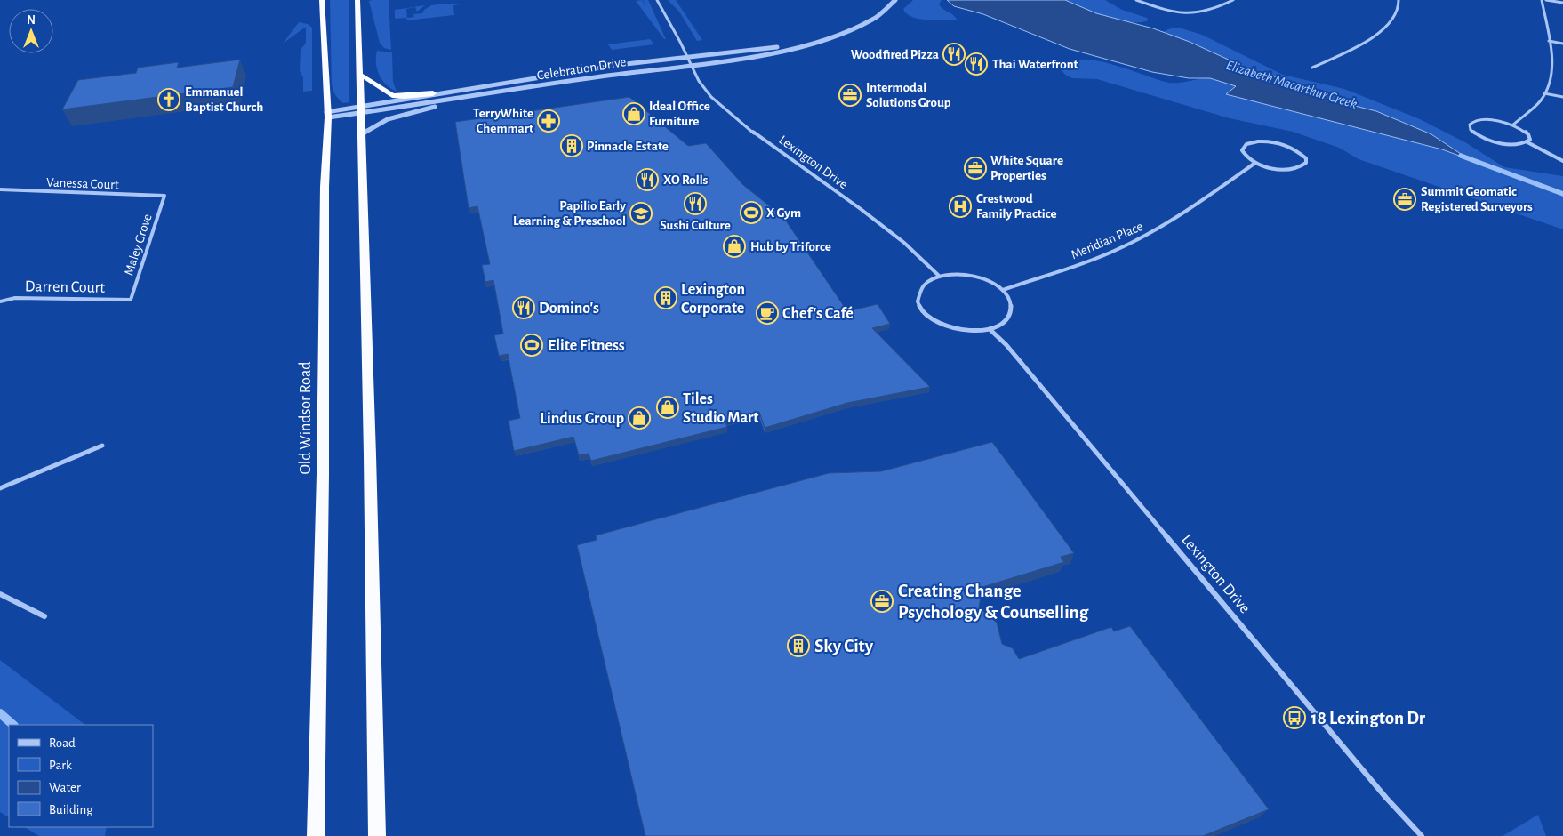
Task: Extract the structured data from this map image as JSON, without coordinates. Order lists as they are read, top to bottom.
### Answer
{
  "streets": {
    "highway": ["Old Windsor Road"],
    "street": [
      "Celebration Drive",
      "Lexington Drive",
      "Vanessa Court",
      "Meridian Place",
      "Maley Grove",
      "Darren Court"
    ]
  },
  "crossings": [
    ["Celebration Drive", "Lexington Drive"],
    ["Lexington Drive", "Meridian Place"],
    ["Vanessa Court", "Maley Grove"],
    ["Maley Grove", "Darren Court"]
  ],
  "water": ["Elizabeth Macarthur Creek"],
  "places": {
    "restaurant": [
      "Woodfired Pizza",
      "Thai Waterfront",
      "XO Rolls",
      "Sushi Culture",
      "Domino's"
    ],
    "office": [
      "Intermodal Solutions Group",
      "White Square Properties",
      "Summit Geomatic Registered Surveyors",
      "Creating Change Psychology & Counselling"
    ],
    "church": ["Emmanuel Baptist Church"],
    "shop": [
      "Ideal Office Furniture",
      "Hub by Triforce",
      "Tiles Studio Mart",
      "Lindus Group"
    ],
    "pharmacy": ["TerryWhite Chemmart"],
    "building": ["Pinnacle Estate", "Lexington Corporate", "Sky City"],
    "hospital": ["Crestwood Family Practice"],
    "sports": ["X Gym", "Elite Fitness"],
    "school or university": ["Papilio Early Learning & Preschool"],
    "cafe": ["Chef's Café"],
    "bus stop": ["18 Lexington Dr"]
  },
  "legend": [
    "Road",
    "Park",
    "Water",
    "Building"
  ],
  "north": "top"
}
